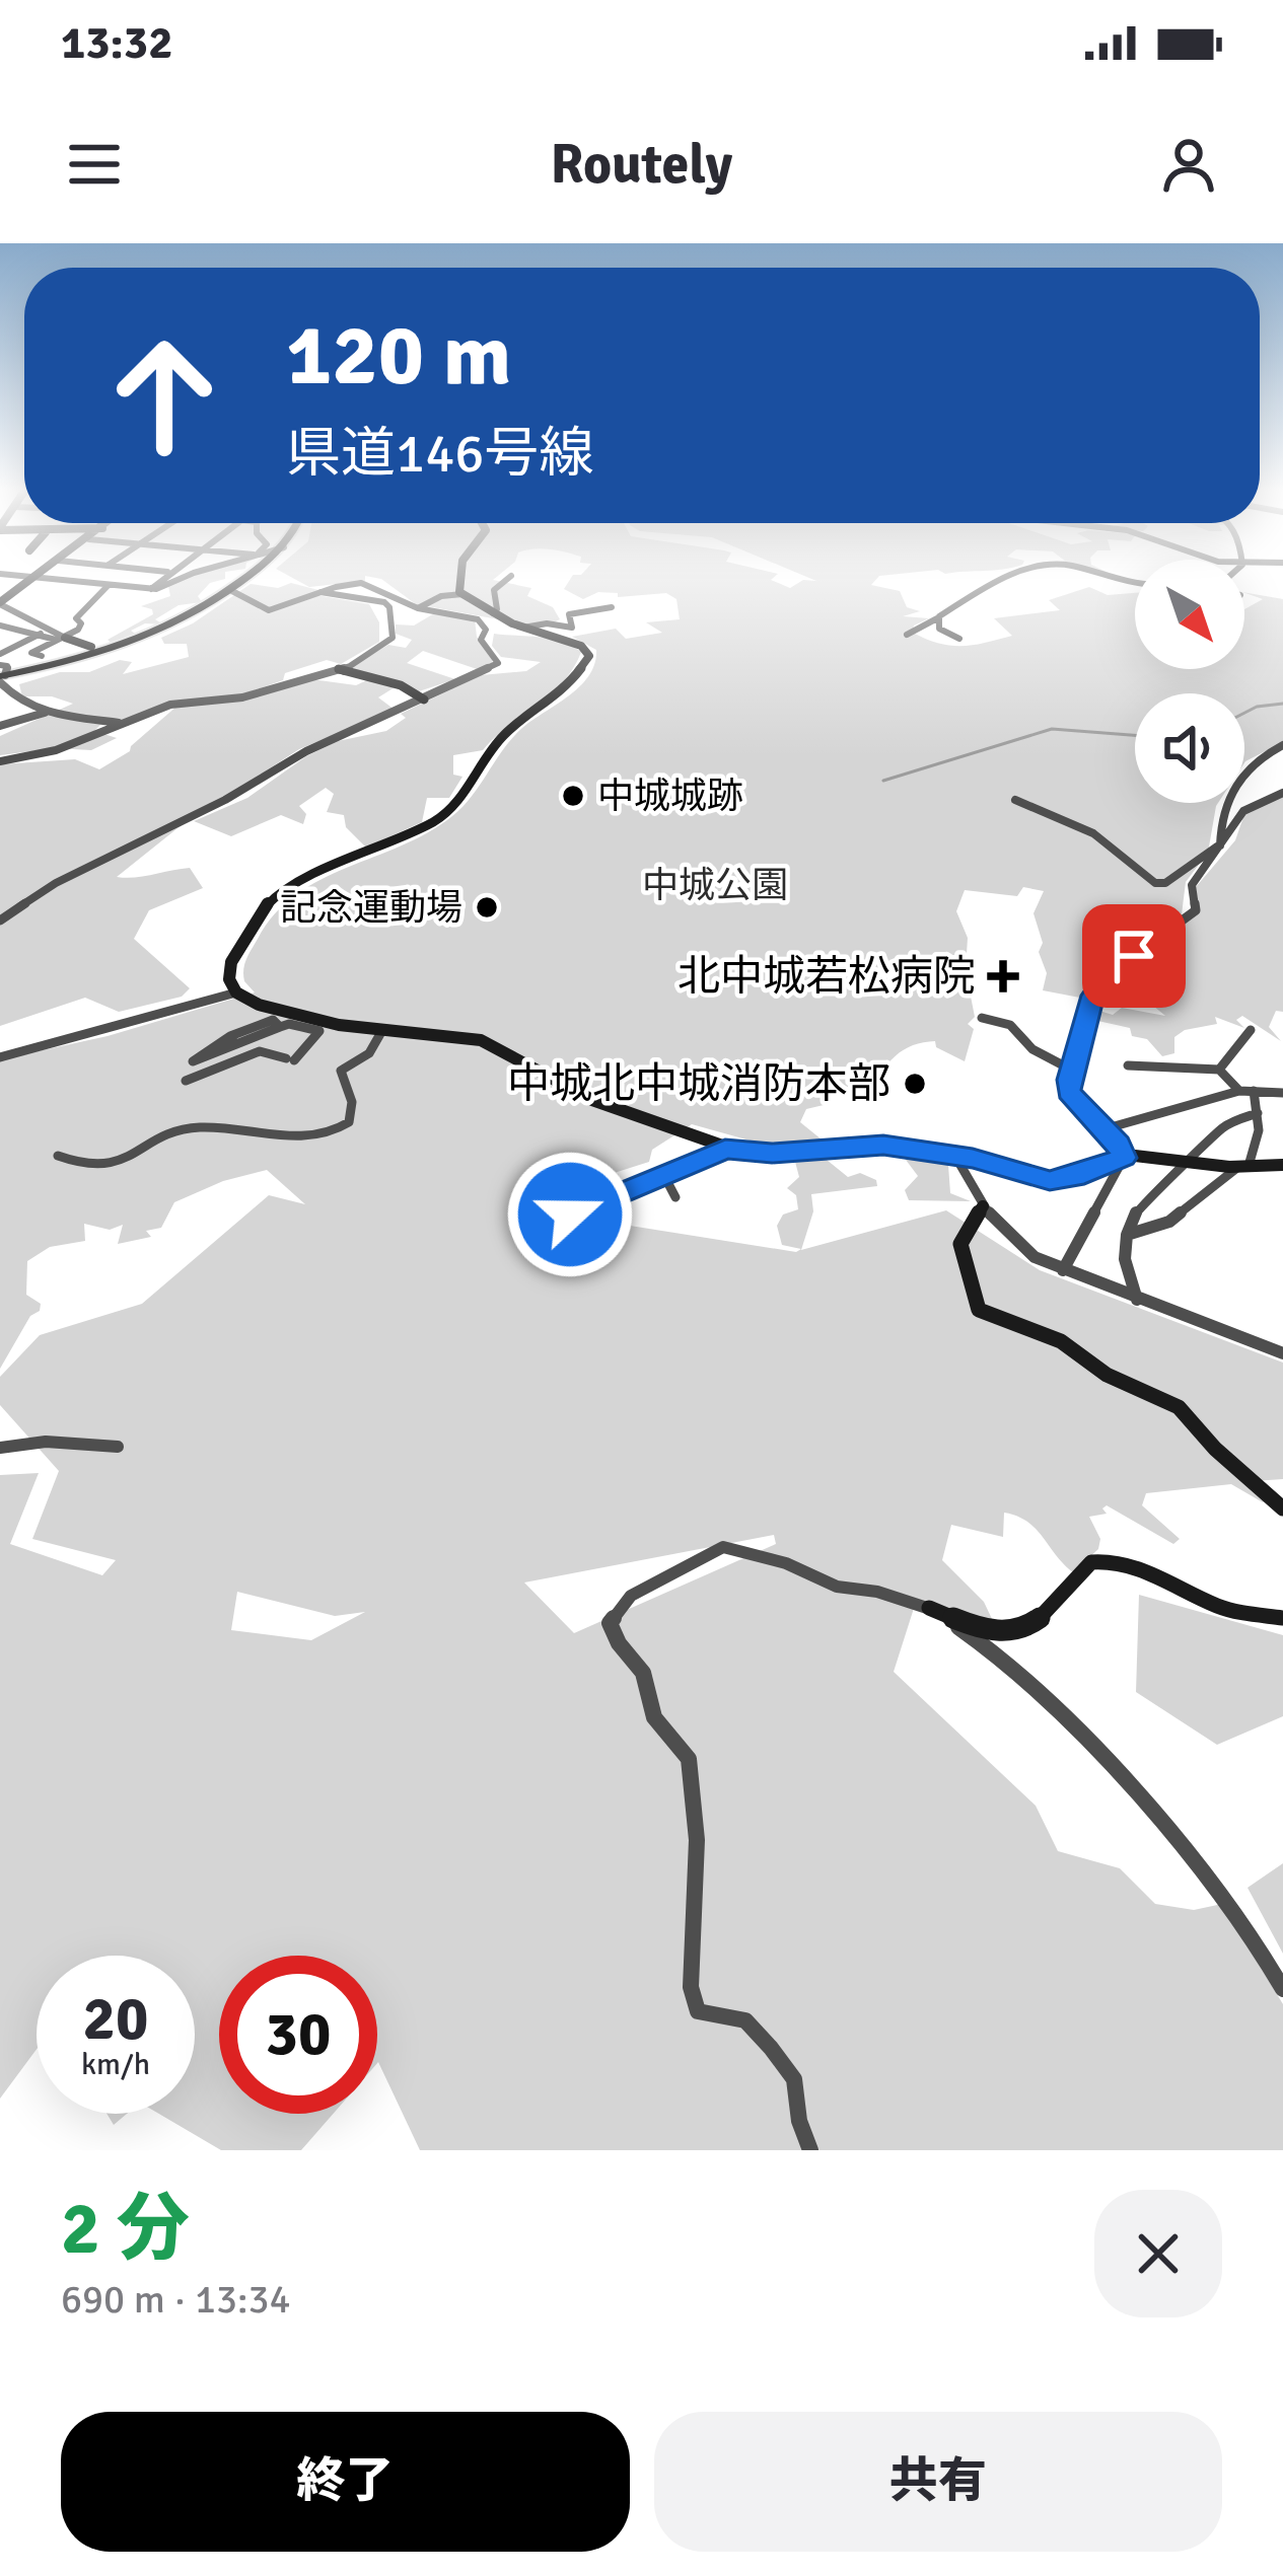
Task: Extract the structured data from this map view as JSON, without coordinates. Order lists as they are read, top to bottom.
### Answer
{
  "parks": ["中城公園"],
  "places": {
    "other": ["中城城跡", "記念運動場", "中城北中城消防本部"],
    "health": ["北中城若松病院"]
  },
  "north": "bottom right",
  "page": {
    "status": "13:32",
    "header": "Routely",
    "turn": ["120 m", "県道146号線"],
    "speed": "20 km/h",
    "limit": "30",
    "heading": ["2 分", "690 m · 13:34"],
    "buttons": ["終了", "共有"]
  }
}
